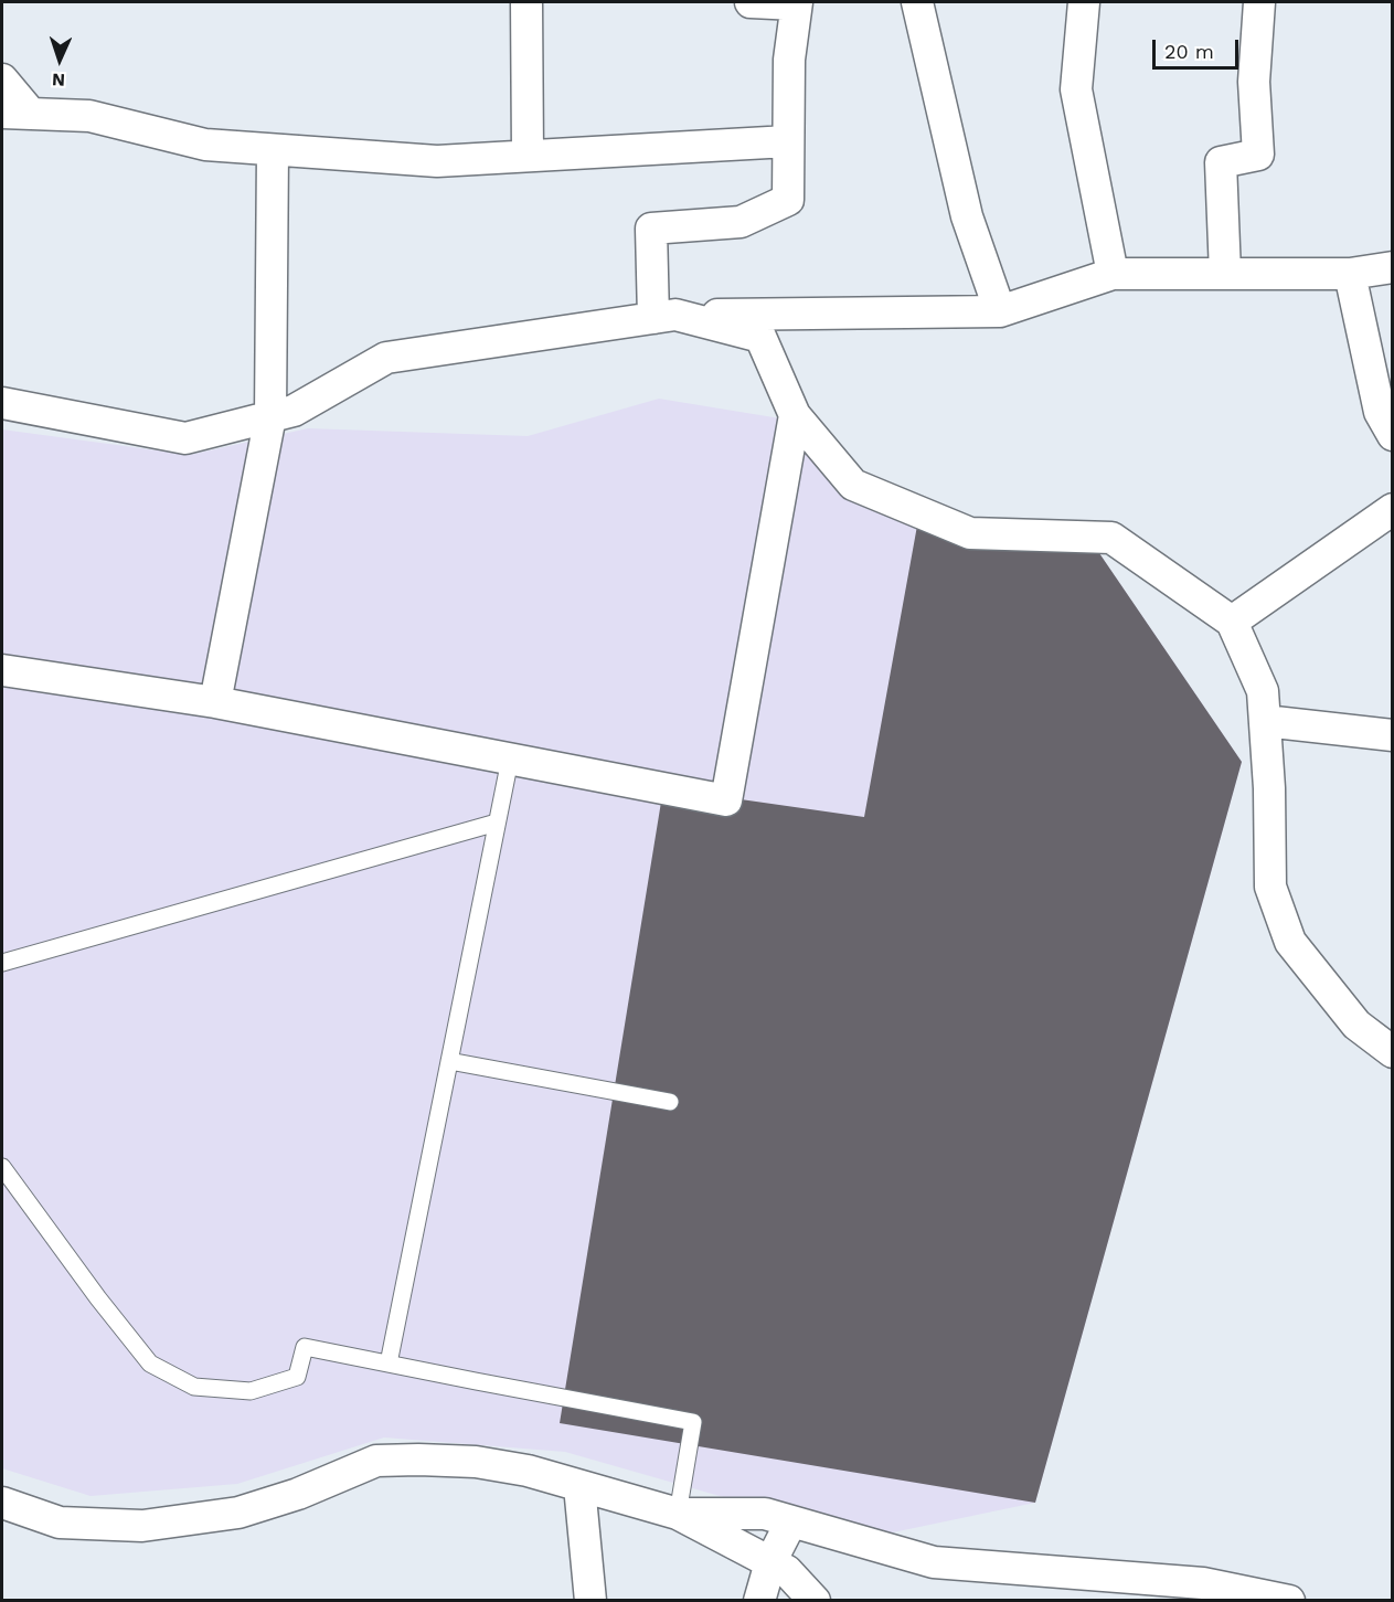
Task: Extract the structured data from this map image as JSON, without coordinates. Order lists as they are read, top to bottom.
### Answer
{
  "scale_bar": "20 m",
  "north": "bottom"
}
